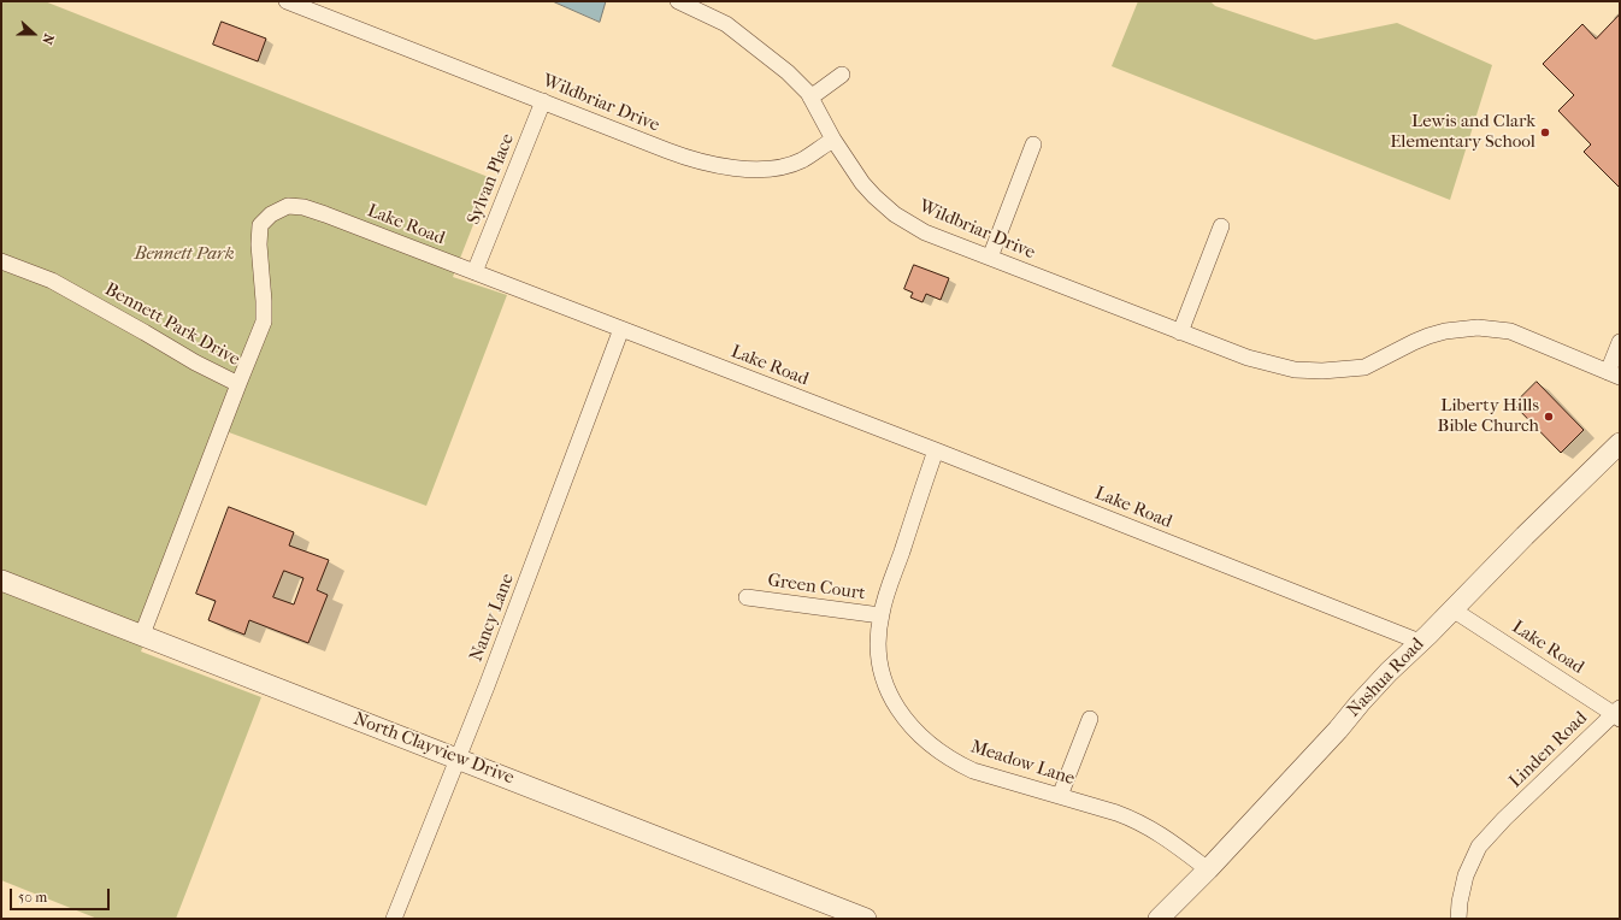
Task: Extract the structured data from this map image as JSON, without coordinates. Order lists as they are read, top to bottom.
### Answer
{
  "streets": {
    "street": [
      "Wildbriar Drive",
      "Sylvan Place",
      "Lake Road",
      "Bennett Park Drive",
      "Green Court",
      "Nancy Lane",
      "Nashua Road",
      "North Clayview Drive",
      "Linden Road",
      "Meadow Lane"
    ]
  },
  "crossings": [
    ["Wildbriar Drive", "Sylvan Place"],
    ["Sylvan Place", "Lake Road"],
    ["Lake Road", "Bennett Park Drive"],
    ["Lake Road", "Nancy Lane"],
    ["Lake Road", "Nashua Road"],
    ["Lake Road", "Linden Road"],
    ["Lake Road", "Meadow Lane"],
    ["Bennett Park Drive", "North Clayview Drive"],
    ["Green Court", "Meadow Lane"],
    ["Nancy Lane", "North Clayview Drive"],
    ["Nashua Road", "Meadow Lane"]
  ],
  "parks": ["Bennett Park"],
  "places": ["Lewis and Clark Elementary School", "Liberty Hills Bible Church"],
  "scale_bar": "50 m",
  "north": "right"
}
